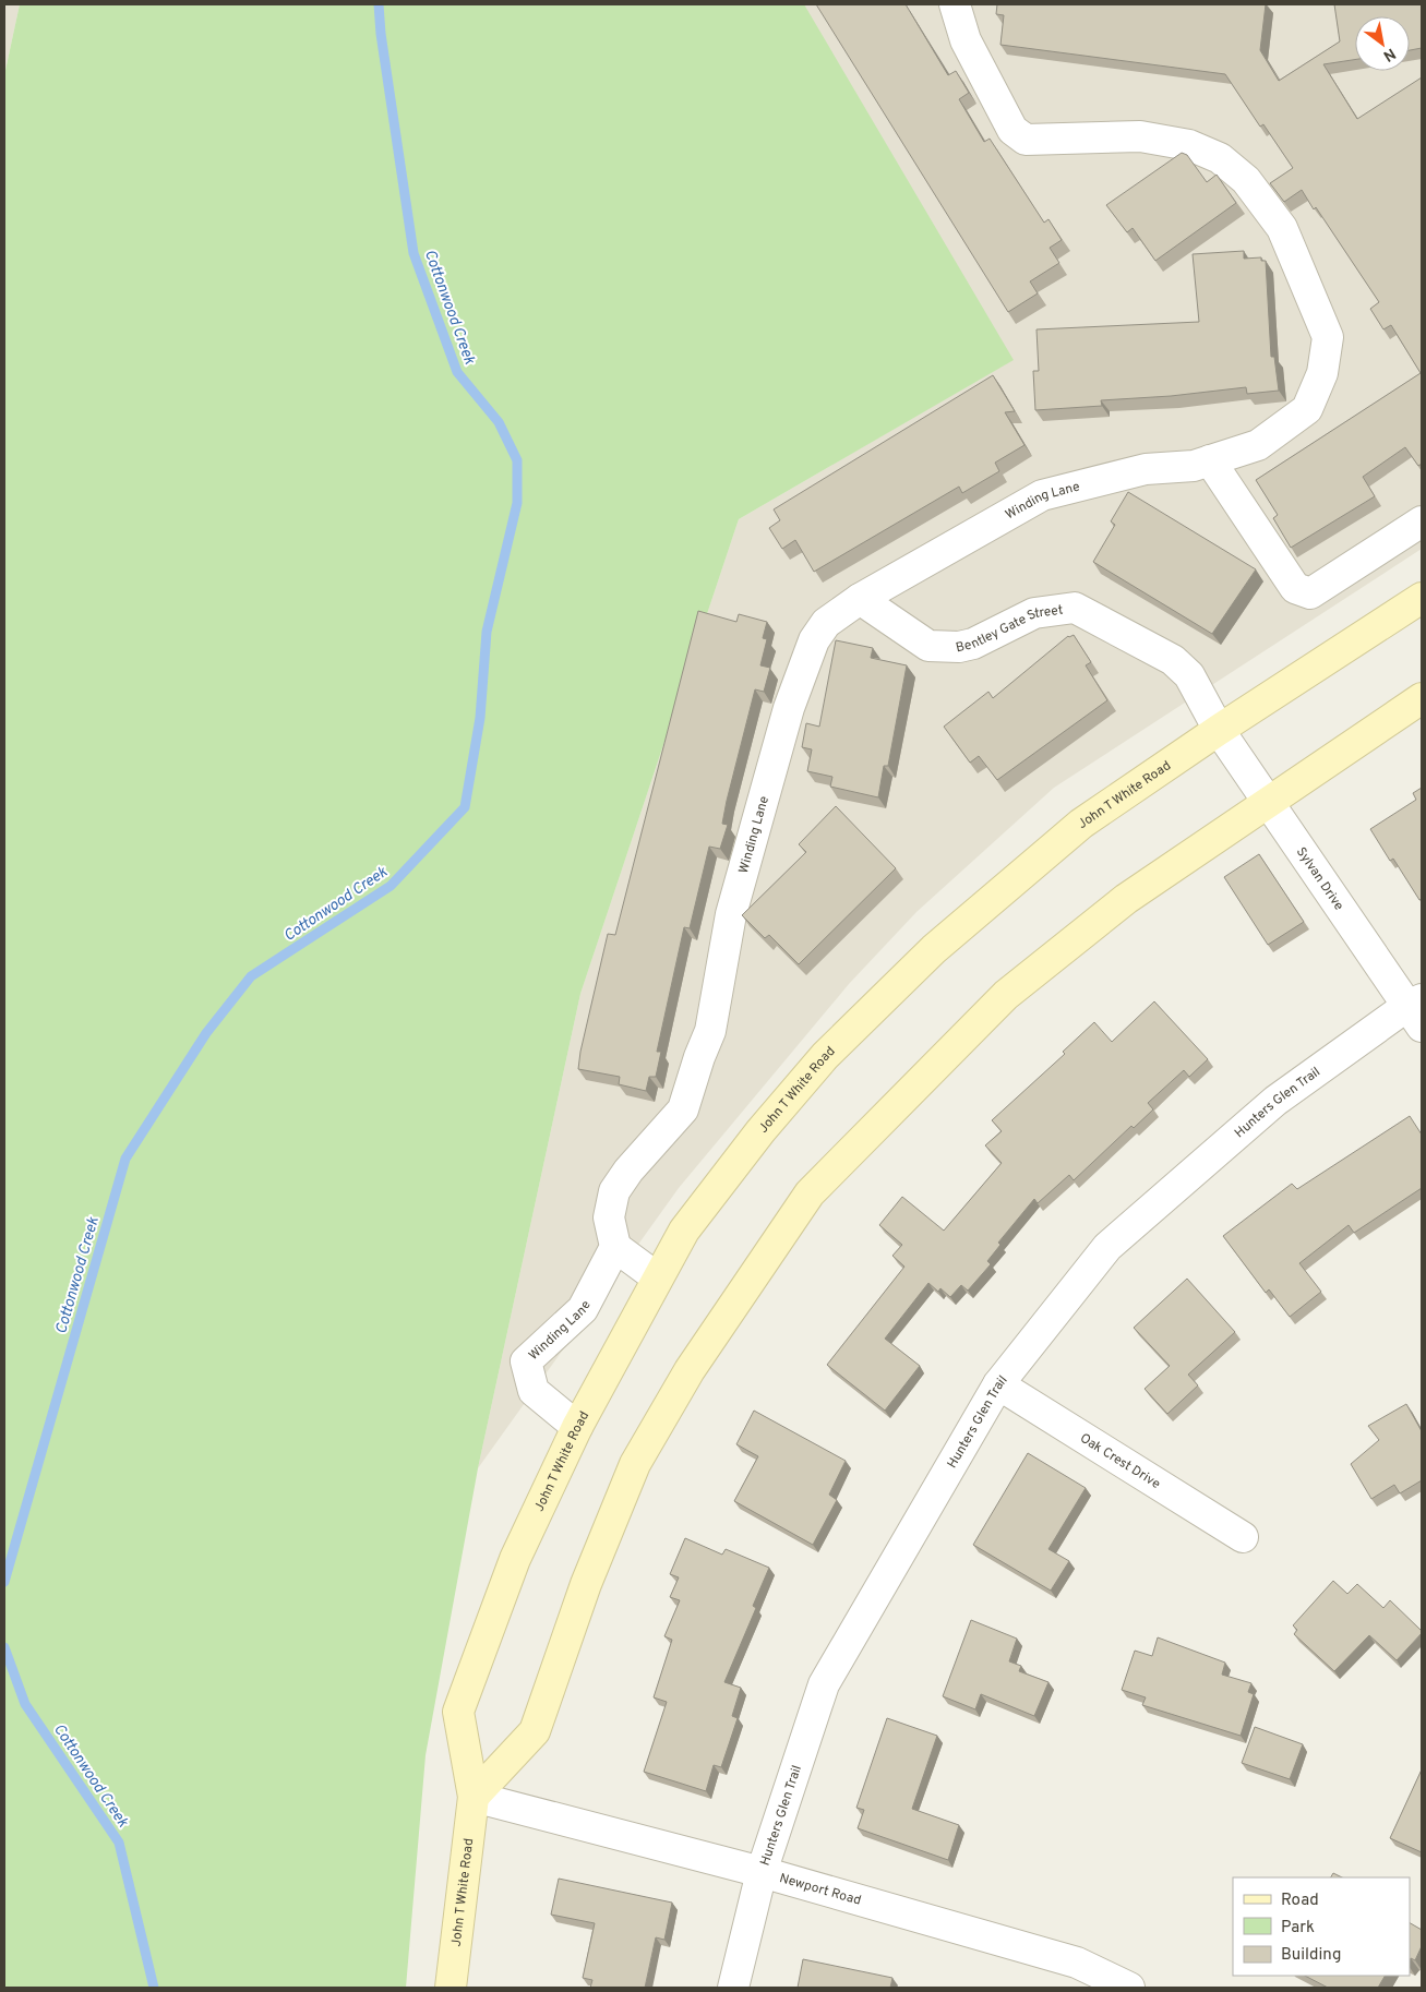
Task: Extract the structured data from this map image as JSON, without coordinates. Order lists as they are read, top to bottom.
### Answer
{
  "streets": {
    "street": [
      "Winding Lane",
      "Bentley Gate Street",
      "John T White Road",
      "Sylvan Drive",
      "Hunters Glen Trail",
      "Oak Crest Drive",
      "Newport Road"
    ]
  },
  "crossings": [
    ["Winding Lane", "Bentley Gate Street"],
    ["Winding Lane", "John T White Road"],
    ["Bentley Gate Street", "John T White Road"],
    ["Bentley Gate Street", "Sylvan Drive"],
    ["John T White Road", "Sylvan Drive"],
    ["John T White Road", "Newport Road"],
    ["Sylvan Drive", "Hunters Glen Trail"],
    ["Hunters Glen Trail", "Oak Crest Drive"],
    ["Hunters Glen Trail", "Newport Road"]
  ],
  "water": ["Cottonwood Creek"],
  "legend": ["Road", "Park", "Building"],
  "north": "bottom right"
}
